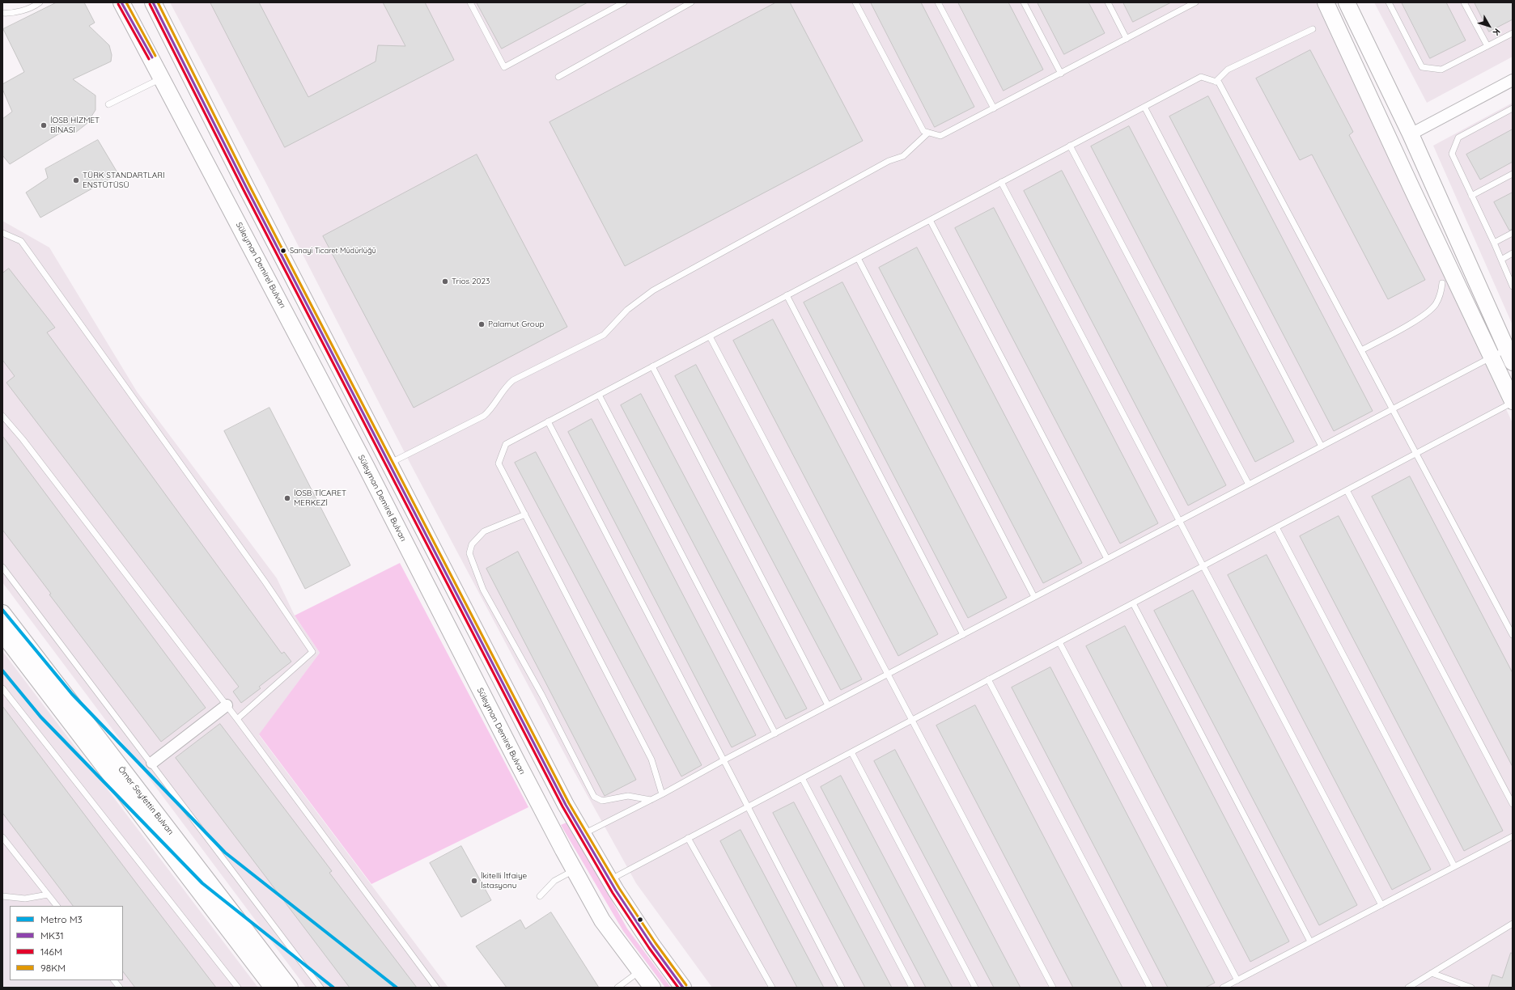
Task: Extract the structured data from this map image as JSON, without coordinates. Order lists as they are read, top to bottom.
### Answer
{
  "streets": {
    "street": ["Süleyman Demirel Bulvarı", "Ömer Seyfettin Bulvarı"]
  },
  "places": [
    "İOSB HİZMET BİNASI",
    "TÜRK STANDARTLARI ENSTÜTÜSÜ",
    "Sanayi Ticaret Müdürlüğü",
    "Trios 2023",
    "Palamut Group",
    "İOSB TİCARET MERKEZİ",
    "İkitelli İtfaiye İstasyonu"
  ],
  "lines": [
    "transit line MK31",
    "transit line 98KM",
    "transit line 146M",
    "metro line M3"
  ],
  "legend": [
    "Metro M3",
    "MK31",
    "146M",
    "98KM"
  ],
  "north": "bottom right"
}
